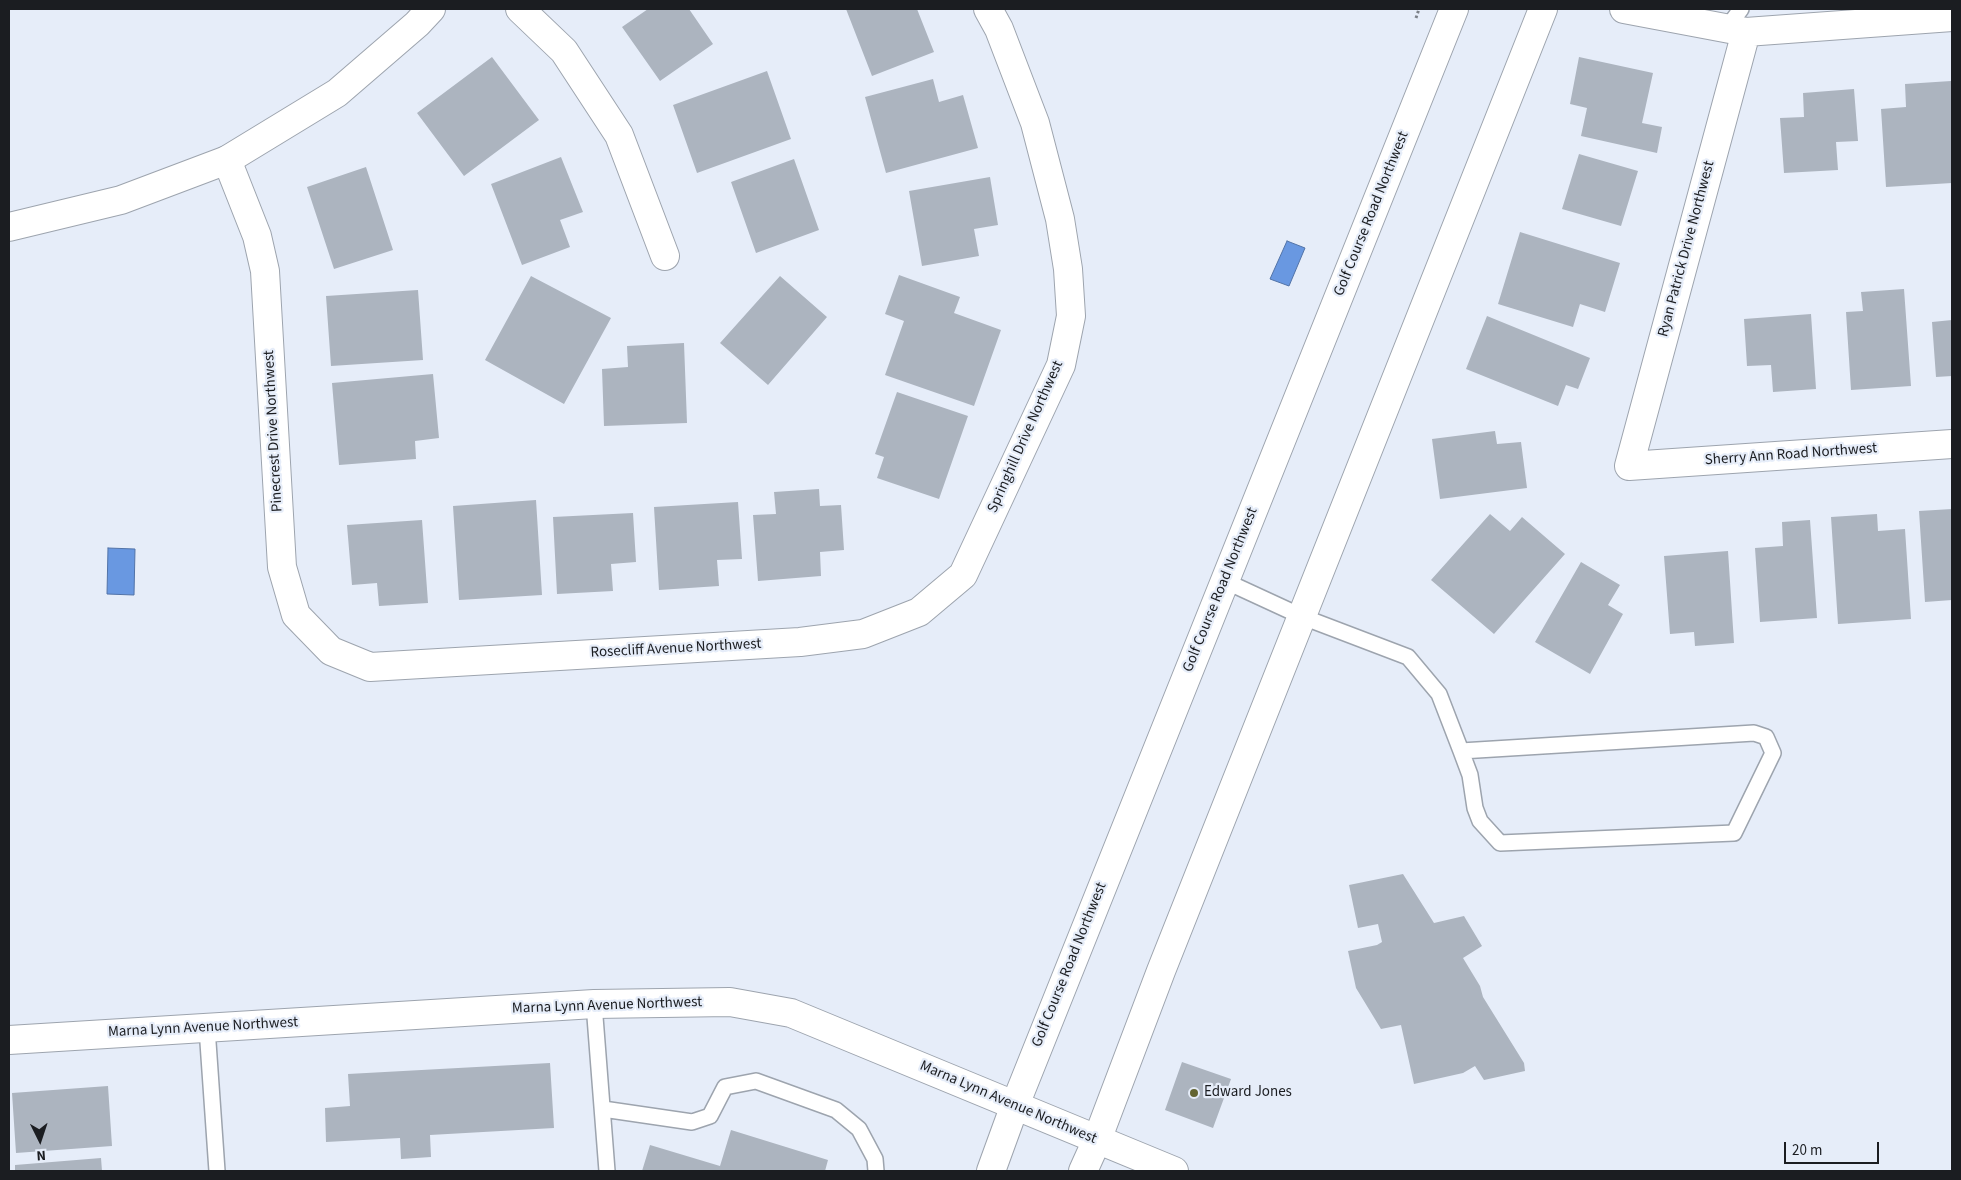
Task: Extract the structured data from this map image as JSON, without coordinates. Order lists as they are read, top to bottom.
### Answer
{
  "streets": {
    "street": [
      "Golf Course Road Northwest",
      "Ryan Patrick Drive Northwest",
      "Pinecrest Drive Northwest",
      "Springhill Drive Northwest",
      "Sherry Ann Road Northwest",
      "Rosecliff Avenue Northwest",
      "Marna Lynn Avenue Northwest"
    ]
  },
  "crossings": [
    ["Golf Course Road Northwest", "Marna Lynn Avenue Northwest"],
    ["Ryan Patrick Drive Northwest", "Sherry Ann Road Northwest"],
    ["Pinecrest Drive Northwest", "Rosecliff Avenue Northwest"],
    ["Springhill Drive Northwest", "Rosecliff Avenue Northwest"]
  ],
  "places": ["Edward Jones"],
  "scale_bar": "20 m",
  "north": "bottom"
}
